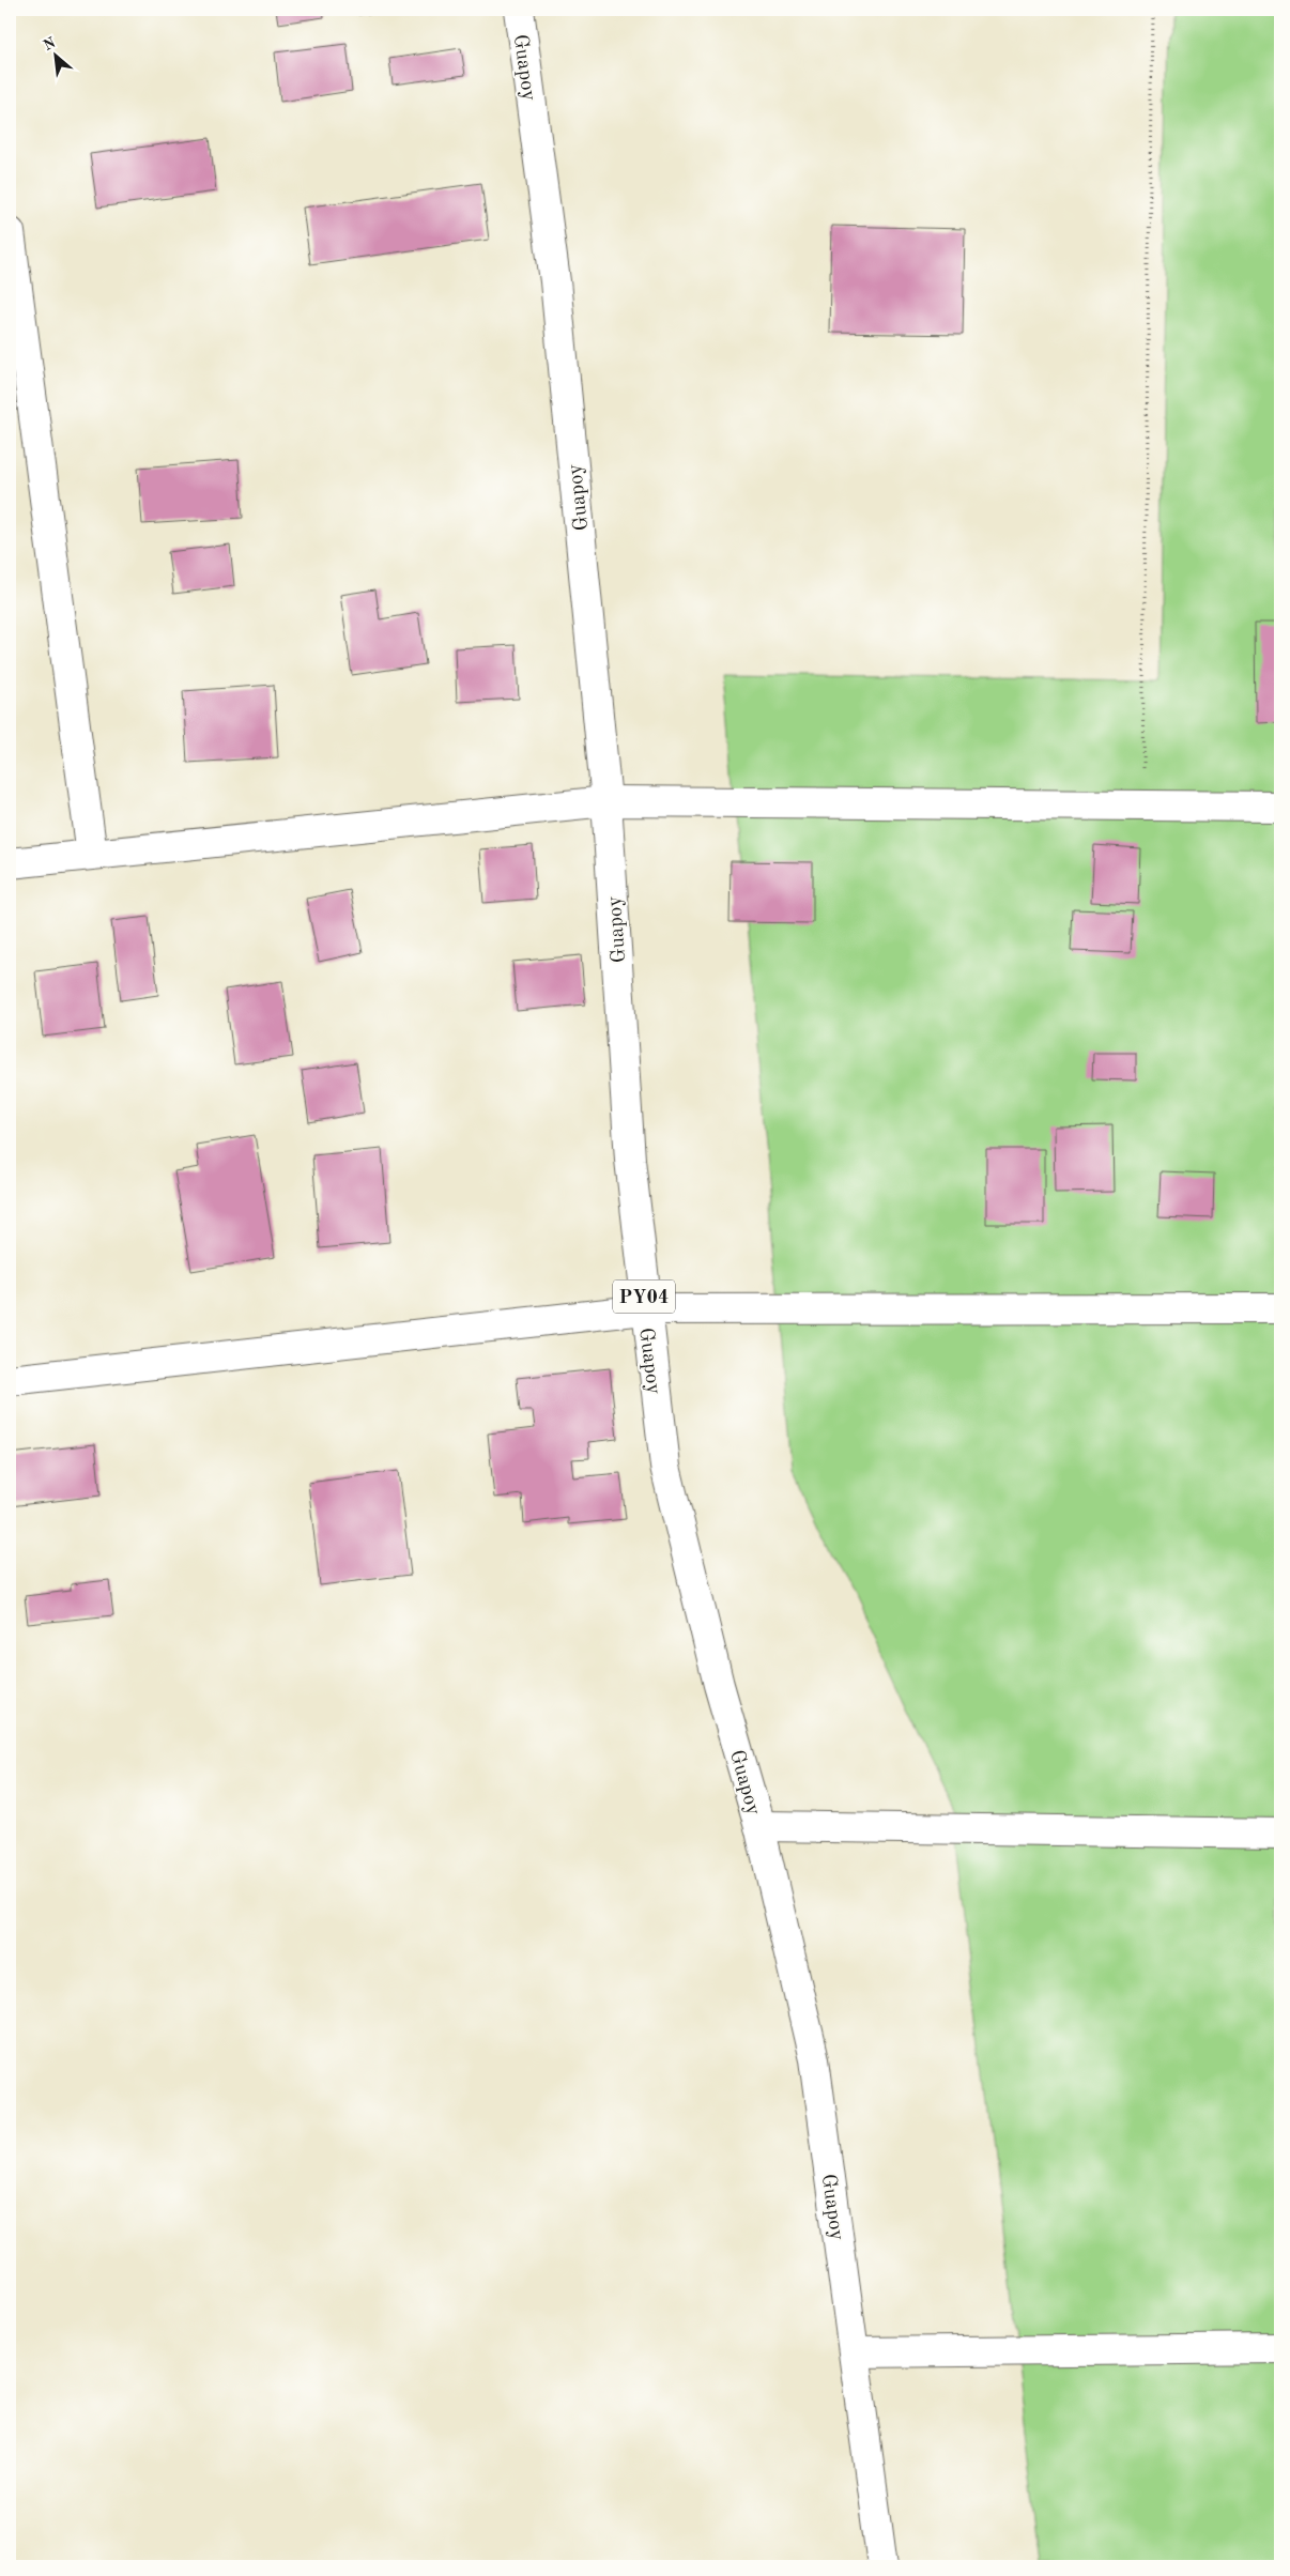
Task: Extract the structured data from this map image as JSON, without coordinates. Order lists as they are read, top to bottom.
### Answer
{
  "streets": {
    "street": ["Guapoy", "PY04"]
  },
  "north": "top left"
}
